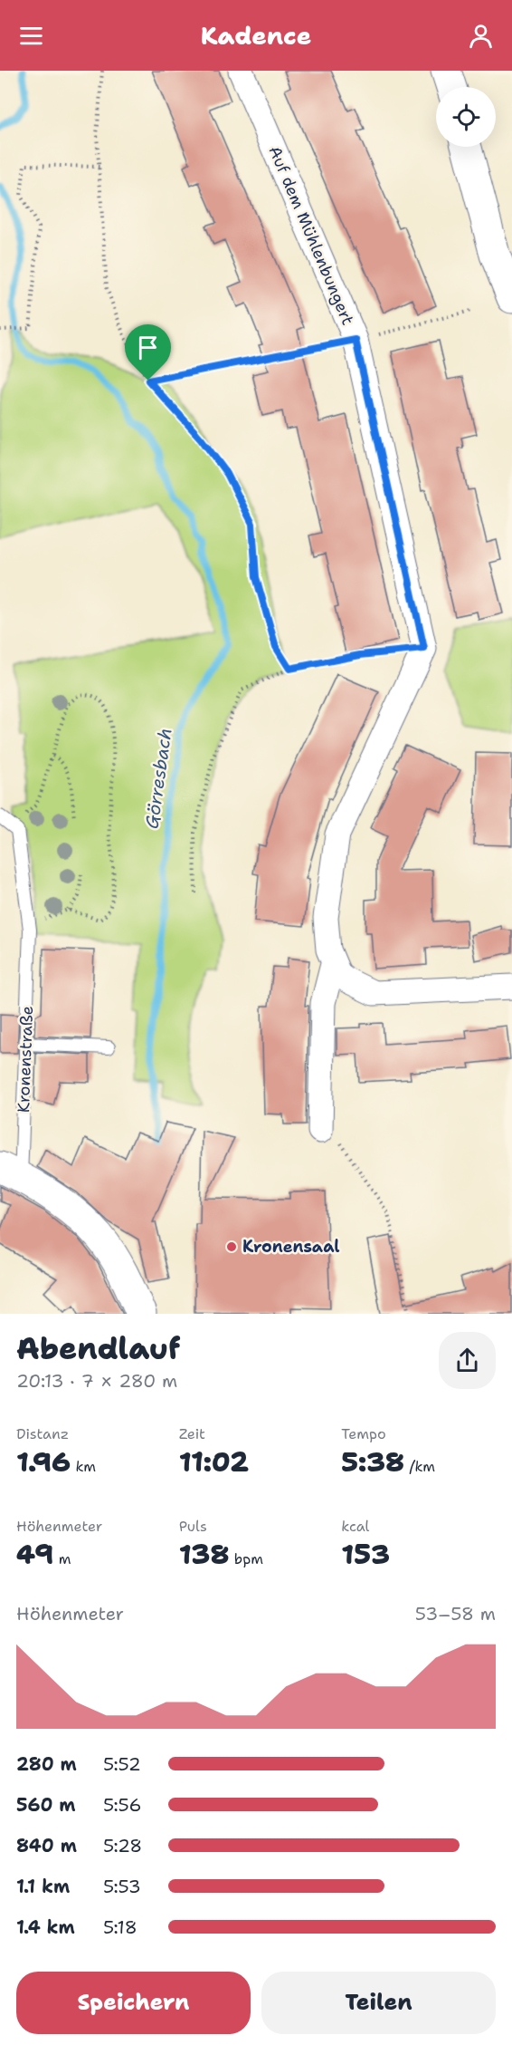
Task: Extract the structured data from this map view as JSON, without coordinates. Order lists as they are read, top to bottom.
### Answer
{
  "streets": {
    "street": ["Auf dem Mühlenbungert", "Kronenstraße"]
  },
  "water": ["Görresbach"],
  "places": ["Kronensaal"],
  "page": {
    "header": "Kadence",
    "heading": ["Abendlauf", "20:13 · 7 × 280 m"],
    "stats": [
      ["Distanz", "1.96 km"],
      ["Zeit", "11:02"],
      ["Tempo", "5:38 /km"],
      ["Höhenmeter", "49 m"],
      ["Puls", "138 bpm"],
      ["kcal", "153"]
    ],
    "chart": ["Höhenmeter", "53–58 m"],
    "list": [
      {
        "name": "280 m",
        "note": "5:52"
      },
      {
        "name": "560 m",
        "note": "5:56"
      },
      {
        "name": "840 m",
        "note": "5:28"
      },
      {
        "name": "1.1 km",
        "note": "5:53"
      },
      {
        "name": "1.4 km",
        "note": "5:18"
      }
    ],
    "buttons": ["Speichern", "Teilen"]
  }
}
